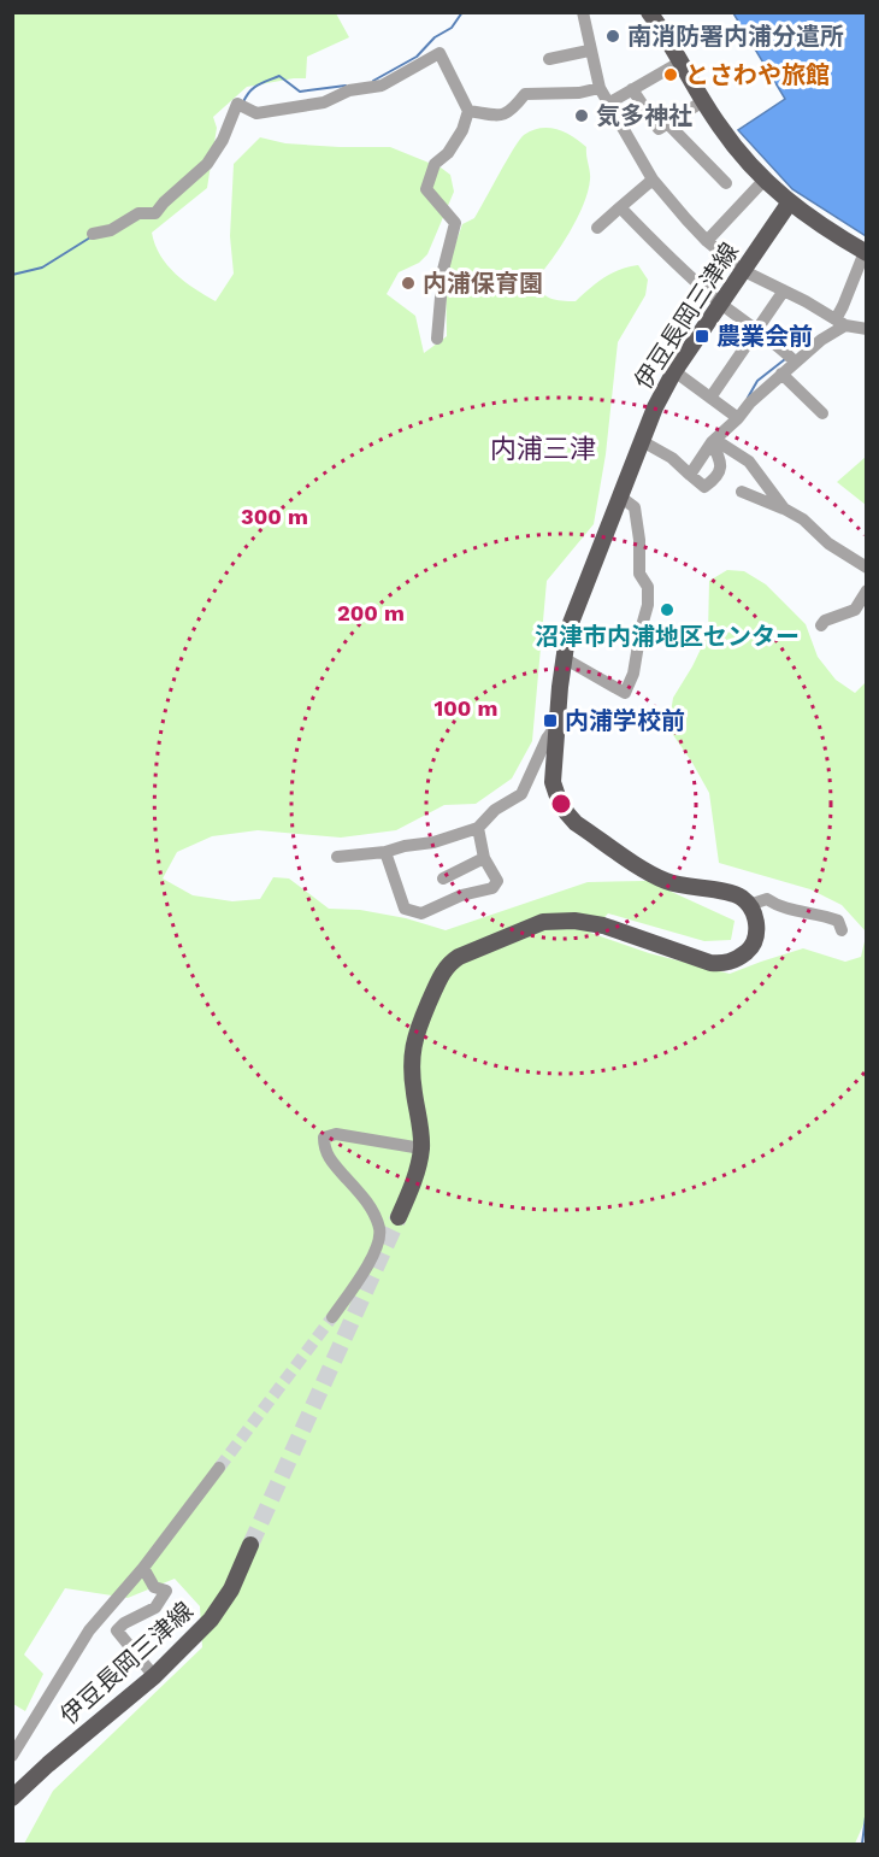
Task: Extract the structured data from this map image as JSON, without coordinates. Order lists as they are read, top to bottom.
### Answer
{
  "streets": {
    "main road": ["伊豆長岡三津線"]
  },
  "districts": ["内浦三津"],
  "places": {
    "other": [
      "南消防署内浦分遣所",
      "とさわや旅館",
      "気多神社",
      "内浦保育園",
      "沼津市内浦地区センター"
    ],
    "transit": ["農業会前", "内浦学校前"]
  },
  "rings": ["300 m", "200 m", "100 m"]
}
